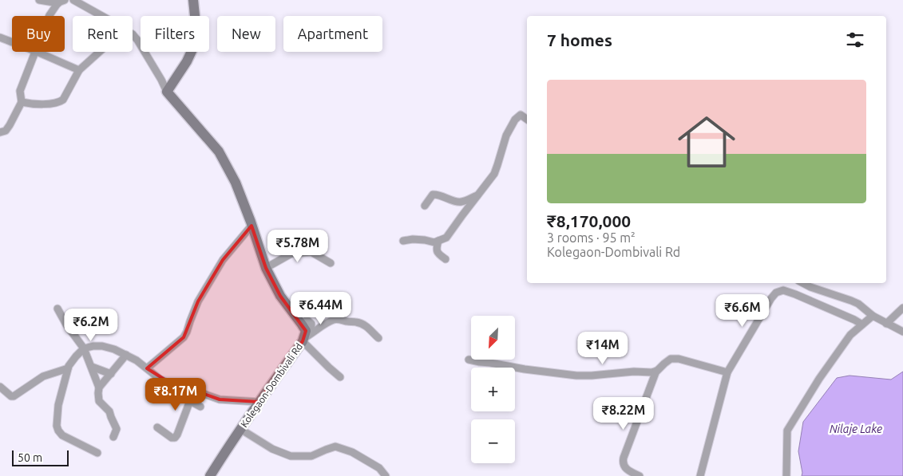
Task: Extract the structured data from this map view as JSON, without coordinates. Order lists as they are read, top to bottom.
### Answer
{
  "streets": {
    "street": ["Kolegaon-Dombivali Rd"]
  },
  "water": ["Nilaje Lake"],
  "scale_bar": "50 m",
  "north": "bottom left",
  "page": {
    "chip": [
      "Buy",
      "Rent",
      "Filters",
      "New",
      "Apartment"
    ],
    "heading": "7 homes",
    "list": [
      {
        "name": "₹8,170,000",
        "note": "3 rooms · 95 m² · Kolegaon-Dombivali Rd"
      }
    ],
    "price": [
      "₹5.78M",
      "₹6.44M",
      "₹6.6M",
      "₹6.2M",
      "₹14M",
      "₹8.17M",
      "₹8.22M"
    ],
    "map_buttons": ["+", "−"],
    "scale": "50 m"
  }
}
